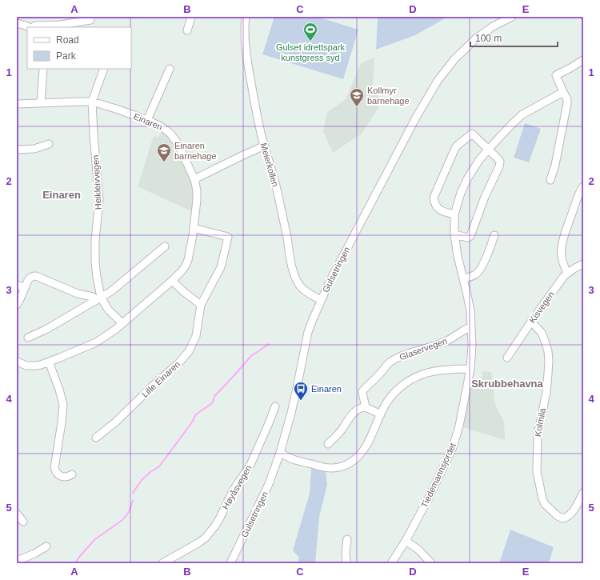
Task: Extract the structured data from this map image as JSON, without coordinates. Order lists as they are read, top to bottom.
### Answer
{
  "streets": {
    "street": [
      "Einaren",
      "Meierkollen",
      "Heikleivvegen",
      "Gulsetringen",
      "Kisvegen",
      "Glaservegen",
      "Lille Einaren",
      "Kolmila",
      "Tiedemannsjordet",
      "Høyåsvegen"
    ]
  },
  "crossings": [
    ["Einaren", "Heikleivvegen"],
    ["Einaren", "Lille Einaren"],
    ["Meierkollen", "Gulsetringen"],
    ["Kisvegen", "Kolmila"]
  ],
  "districts": ["Einaren", "Skrubbehavna"],
  "places": {
    "sports": ["Gulset idrettspark kunstgress syd"],
    "school or university": ["Kollmyr barnehage", "Einaren barnehage"],
    "bus stop": ["Einaren"]
  },
  "legend": ["Road", "Park"],
  "scale_bar": "100 m",
  "grid": {
    "columns": [
      "A",
      "B",
      "C",
      "D",
      "E"
    ],
    "rows": [
      "1",
      "2",
      "3",
      "4",
      "5"
    ]
  }
}
